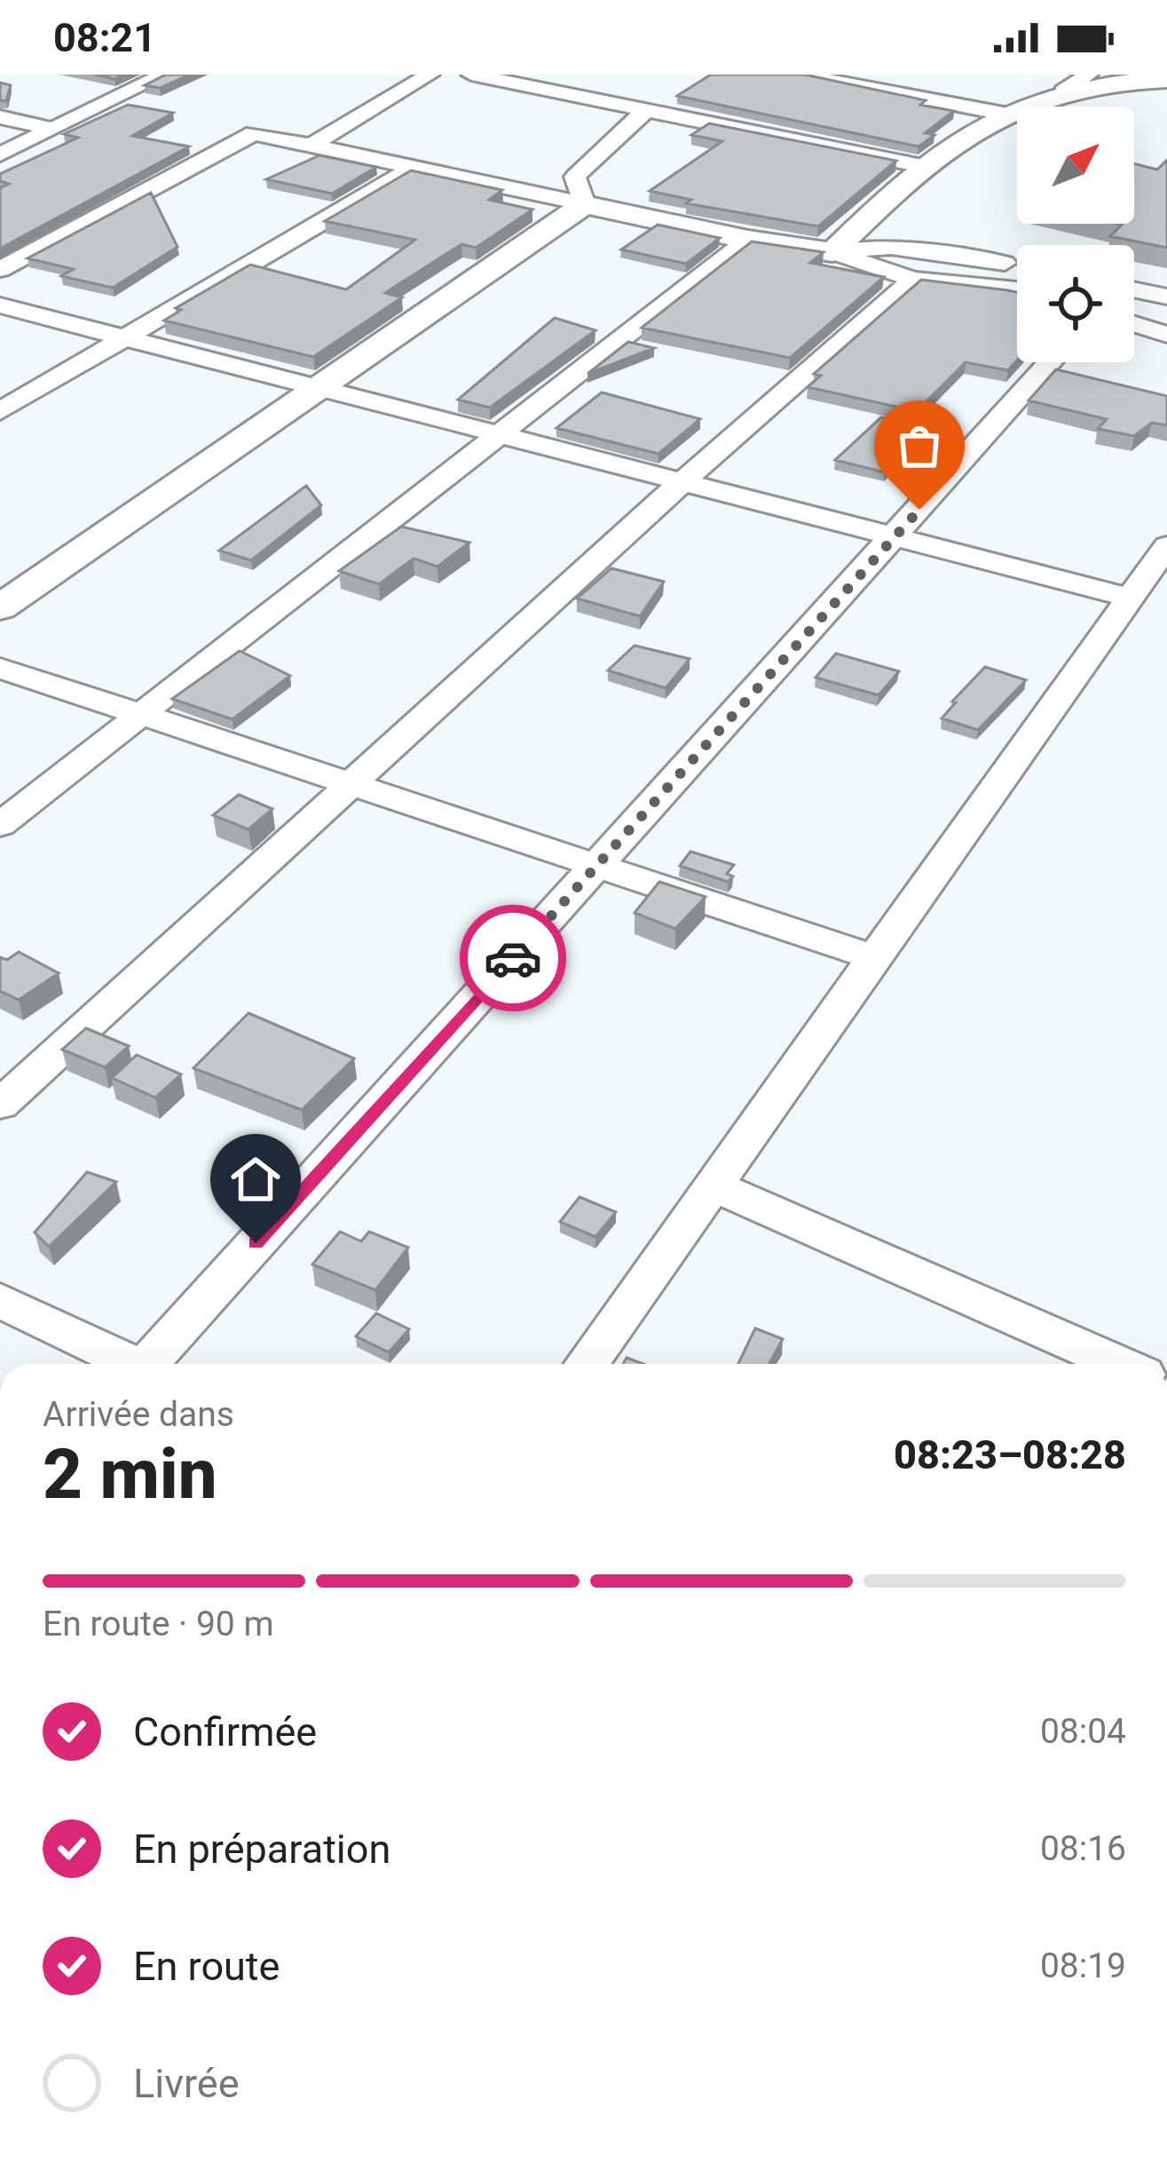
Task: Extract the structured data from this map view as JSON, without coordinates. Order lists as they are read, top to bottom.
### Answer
{
  "north": "top right",
  "page": {
    "status": "08:21",
    "heading": ["2 min", "Arrivée dans", "08:23–08:28"],
    "bar": "En route · 90 m",
    "list": [
      ["Confirmée", "08:04"],
      ["En préparation", "08:16"],
      ["En route", "08:19"],
      "Livrée"
    ]
  }
}
